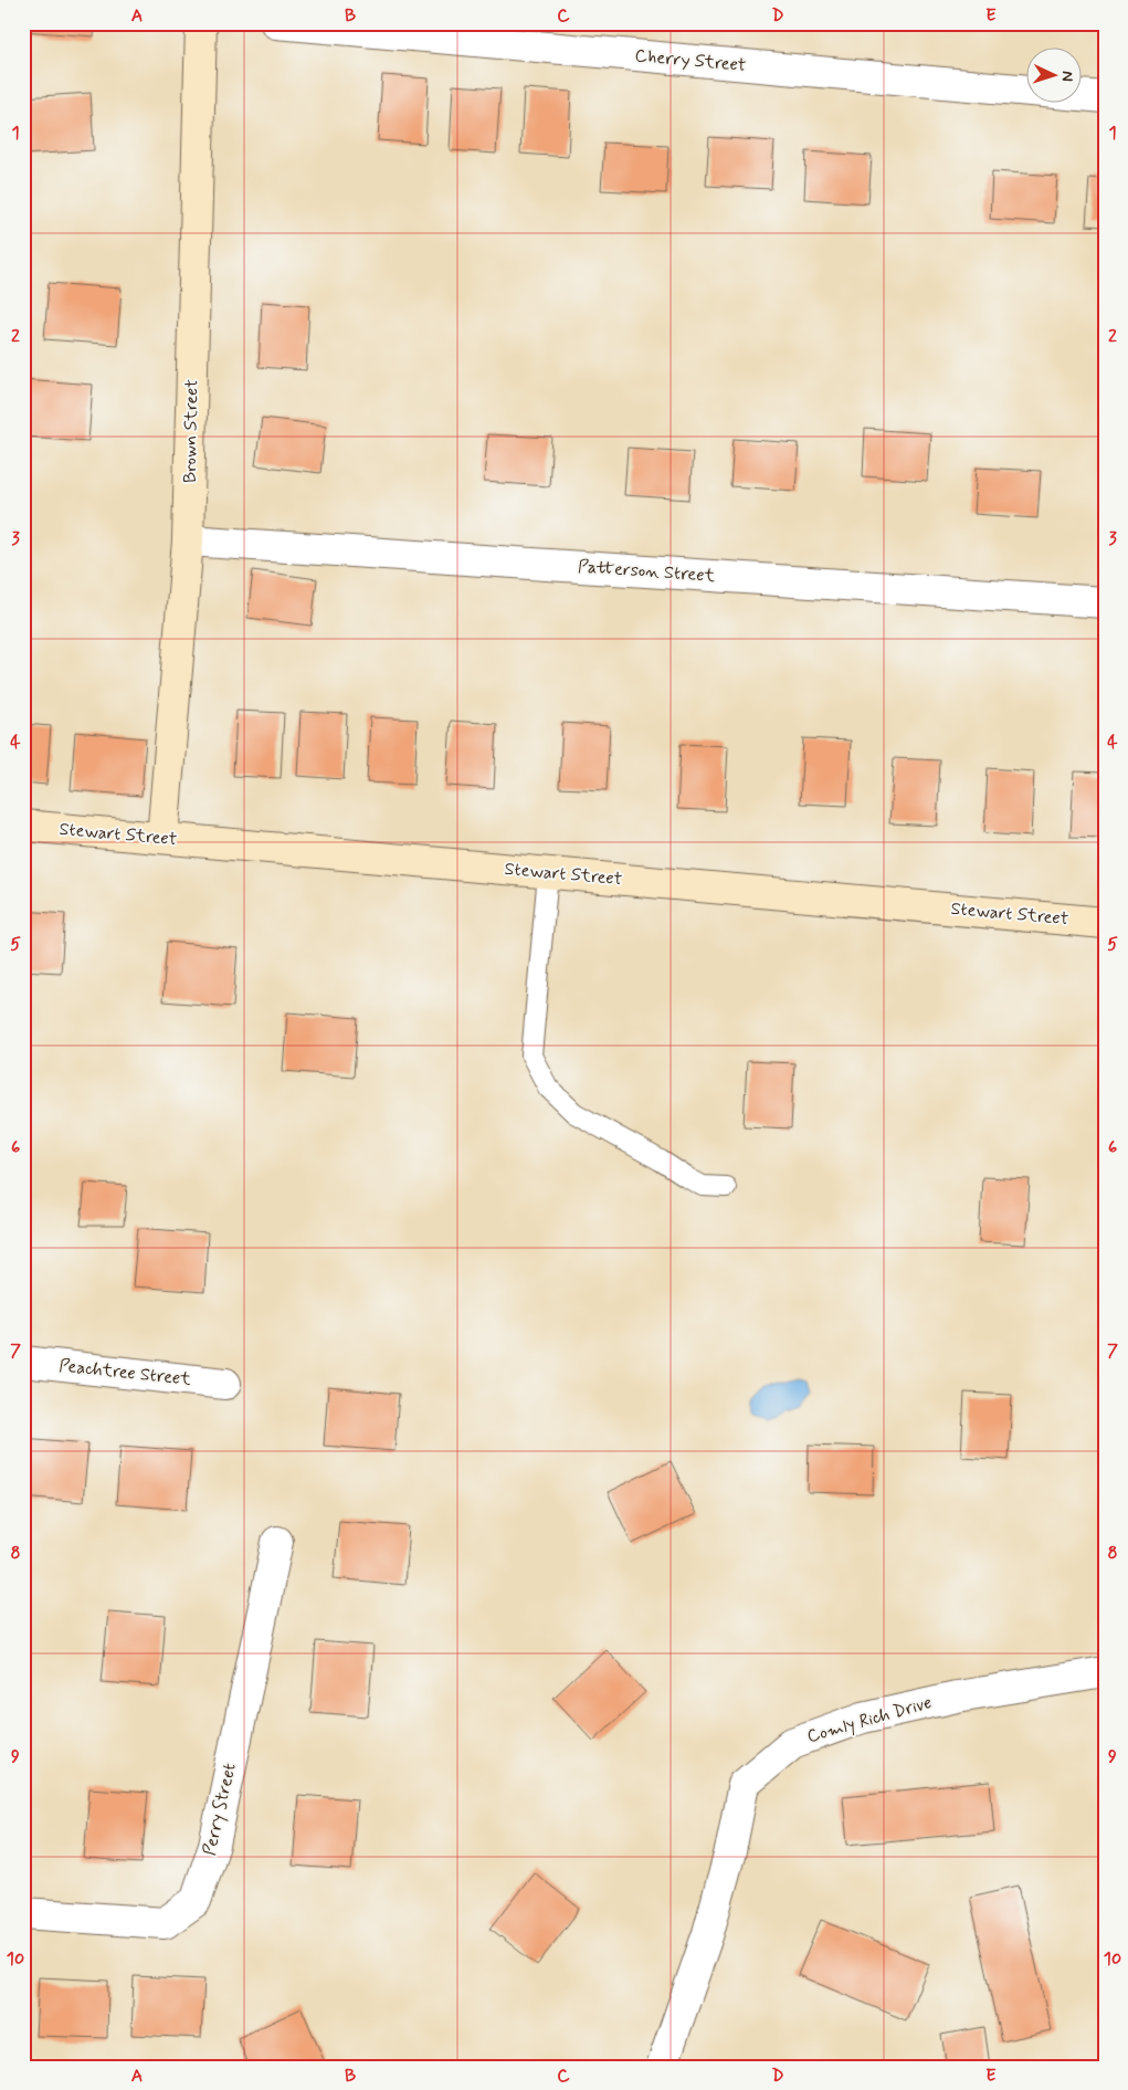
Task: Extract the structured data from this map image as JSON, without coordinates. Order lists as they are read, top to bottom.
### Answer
{
  "streets": {
    "street": [
      "Cherry Street",
      "Brown Street",
      "Patterson Street",
      "Stewart Street",
      "Peachtree Street",
      "Comly Rich Drive",
      "Perry Street"
    ]
  },
  "crossings": [
    ["Brown Street", "Patterson Street"],
    ["Brown Street", "Stewart Street"]
  ],
  "north": "right",
  "grid": {
    "columns": [
      "A",
      "B",
      "C",
      "D",
      "E"
    ],
    "rows": [
      "1",
      "2",
      "3",
      "4",
      "5",
      "6",
      "7",
      "8",
      "9",
      "10"
    ]
  }
}
